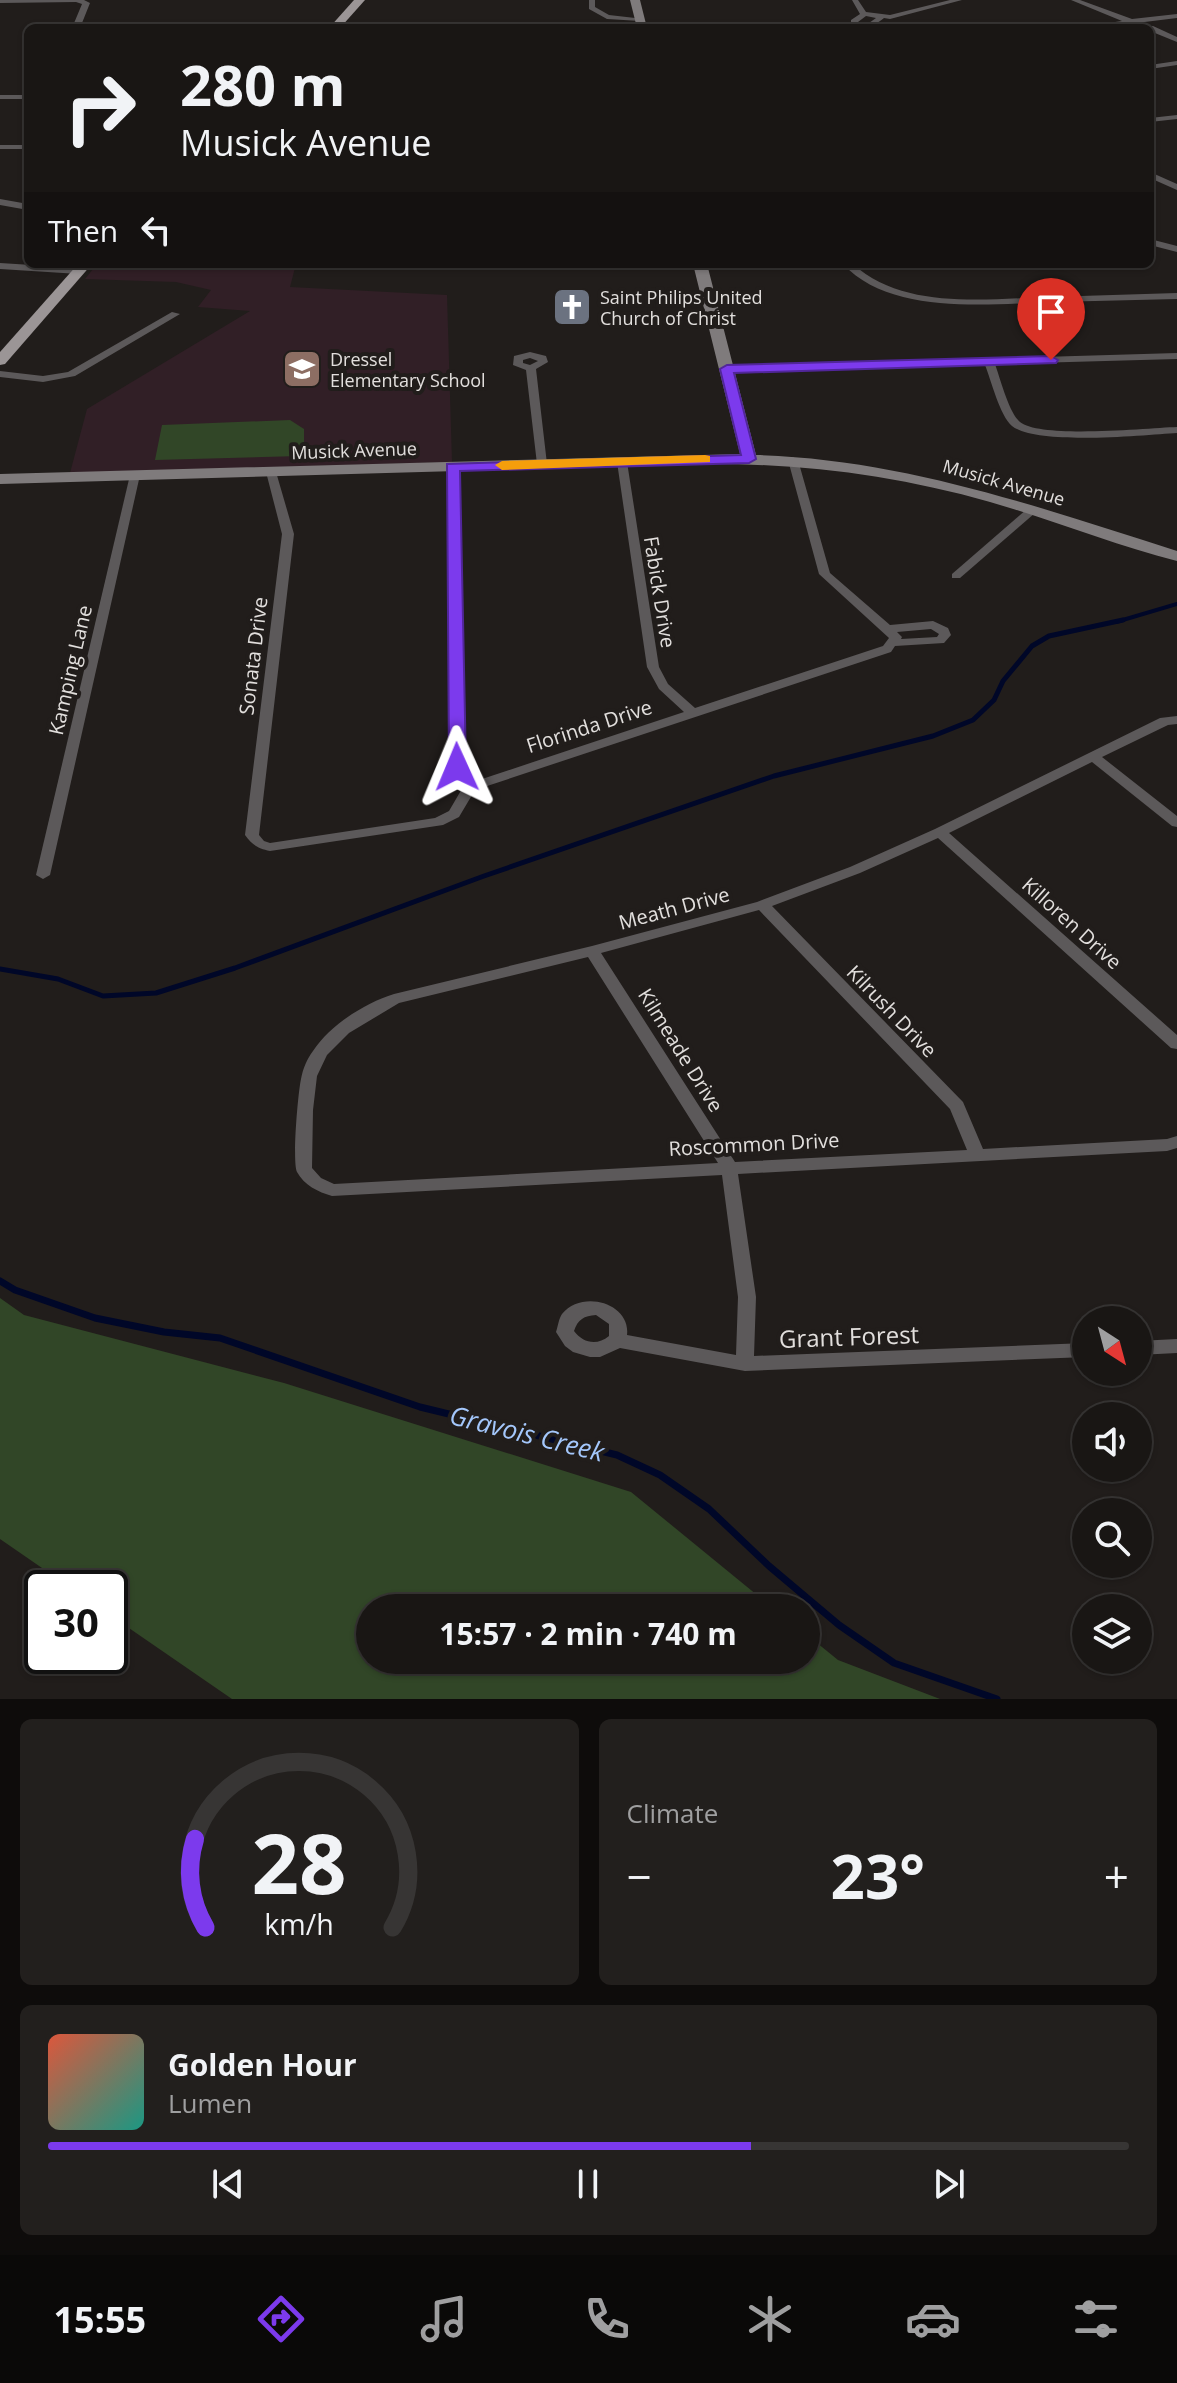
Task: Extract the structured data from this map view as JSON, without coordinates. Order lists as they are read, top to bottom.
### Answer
{
  "streets": {
    "street": [
      "Musick Avenue",
      "Fabick Drive",
      "Sonata Drive",
      "Kamping Lane",
      "Florinda Drive",
      "Meath Drive",
      "Killoren Drive",
      "Kilrush Drive",
      "Kilmeade Drive",
      "Roscommon Drive",
      "Grant Forest"
    ]
  },
  "crossings": [
    ["Musick Avenue", "Fabick Drive"],
    ["Musick Avenue", "Sonata Drive"],
    ["Musick Avenue", "Kamping Lane"],
    ["Musick Avenue", "Florinda Drive"],
    ["Fabick Drive", "Florinda Drive"],
    ["Sonata Drive", "Florinda Drive"],
    ["Meath Drive", "Killoren Drive"],
    ["Meath Drive", "Kilrush Drive"],
    ["Meath Drive", "Kilmeade Drive"],
    ["Meath Drive", "Roscommon Drive"],
    ["Kilrush Drive", "Roscommon Drive"],
    ["Kilmeade Drive", "Roscommon Drive"],
    ["Kilmeade Drive", "Grant Forest"]
  ],
  "water": ["Gravois Creek"],
  "places": {
    "church": ["Saint Philips United Church of Christ"],
    "school or university": ["Dressel Elementary School"]
  },
  "north": "bottom right",
  "page": {
    "turn": ["280 m", "Musick Avenue"],
    "then": "Then",
    "limit": "30",
    "trip": "15:57 · 2 min · 740 m",
    "tile": "Climate",
    "heat": ["−", "23°", "+"],
    "song": ["Golden Hour", "Lumen"],
    "tabs": "15:55",
    "gauge": ["28", "km/h"]
  }
}
